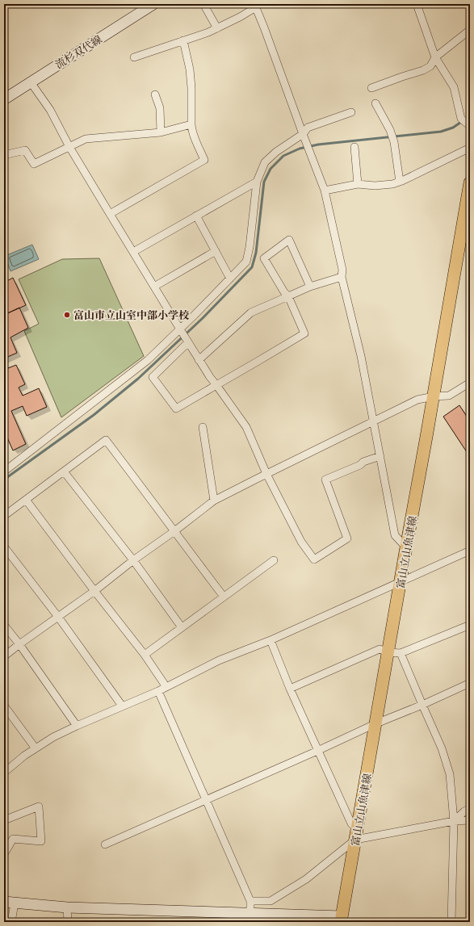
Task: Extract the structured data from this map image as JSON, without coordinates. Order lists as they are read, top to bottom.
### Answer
{
  "streets": {
    "main road": ["富山立山魚津線"],
    "street": ["流杉双代線"]
  },
  "places": ["富山市立山室中部小学校"]
}
